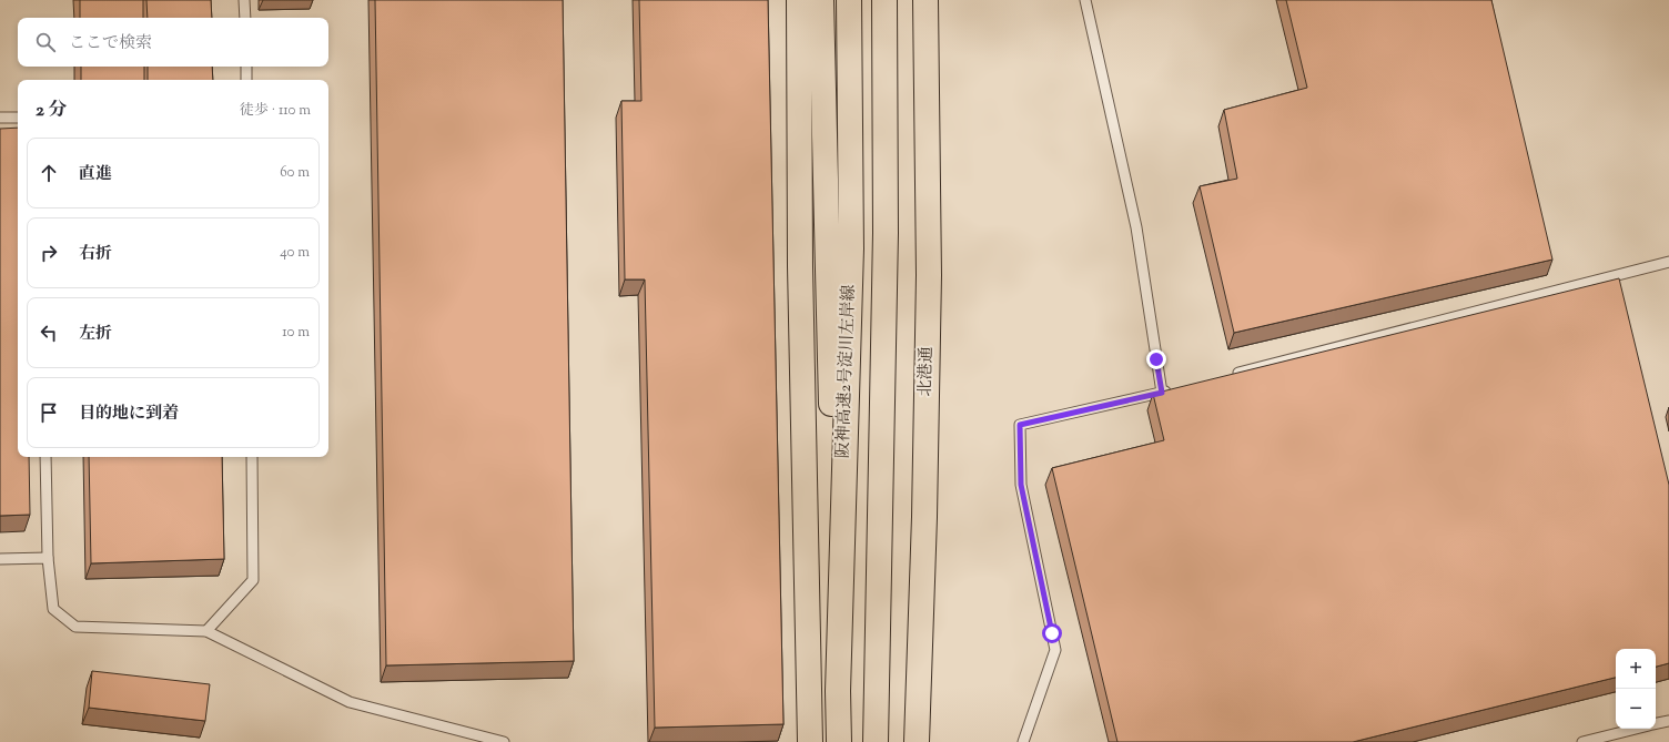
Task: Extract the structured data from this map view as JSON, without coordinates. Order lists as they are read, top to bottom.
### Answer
{
  "streets": {
    "main road": ["阪神高速2号淀川左岸線", "北港通"]
  },
  "page": {
    "search": "ここで検索",
    "heading": ["2 分", "徒歩 · 110 m"],
    "list": [
      ["直進", "60 m"],
      ["右折", "40 m"],
      ["左折", "10 m"],
      "目的地に到着"
    ],
    "map_buttons": ["+", "−"]
  }
}
